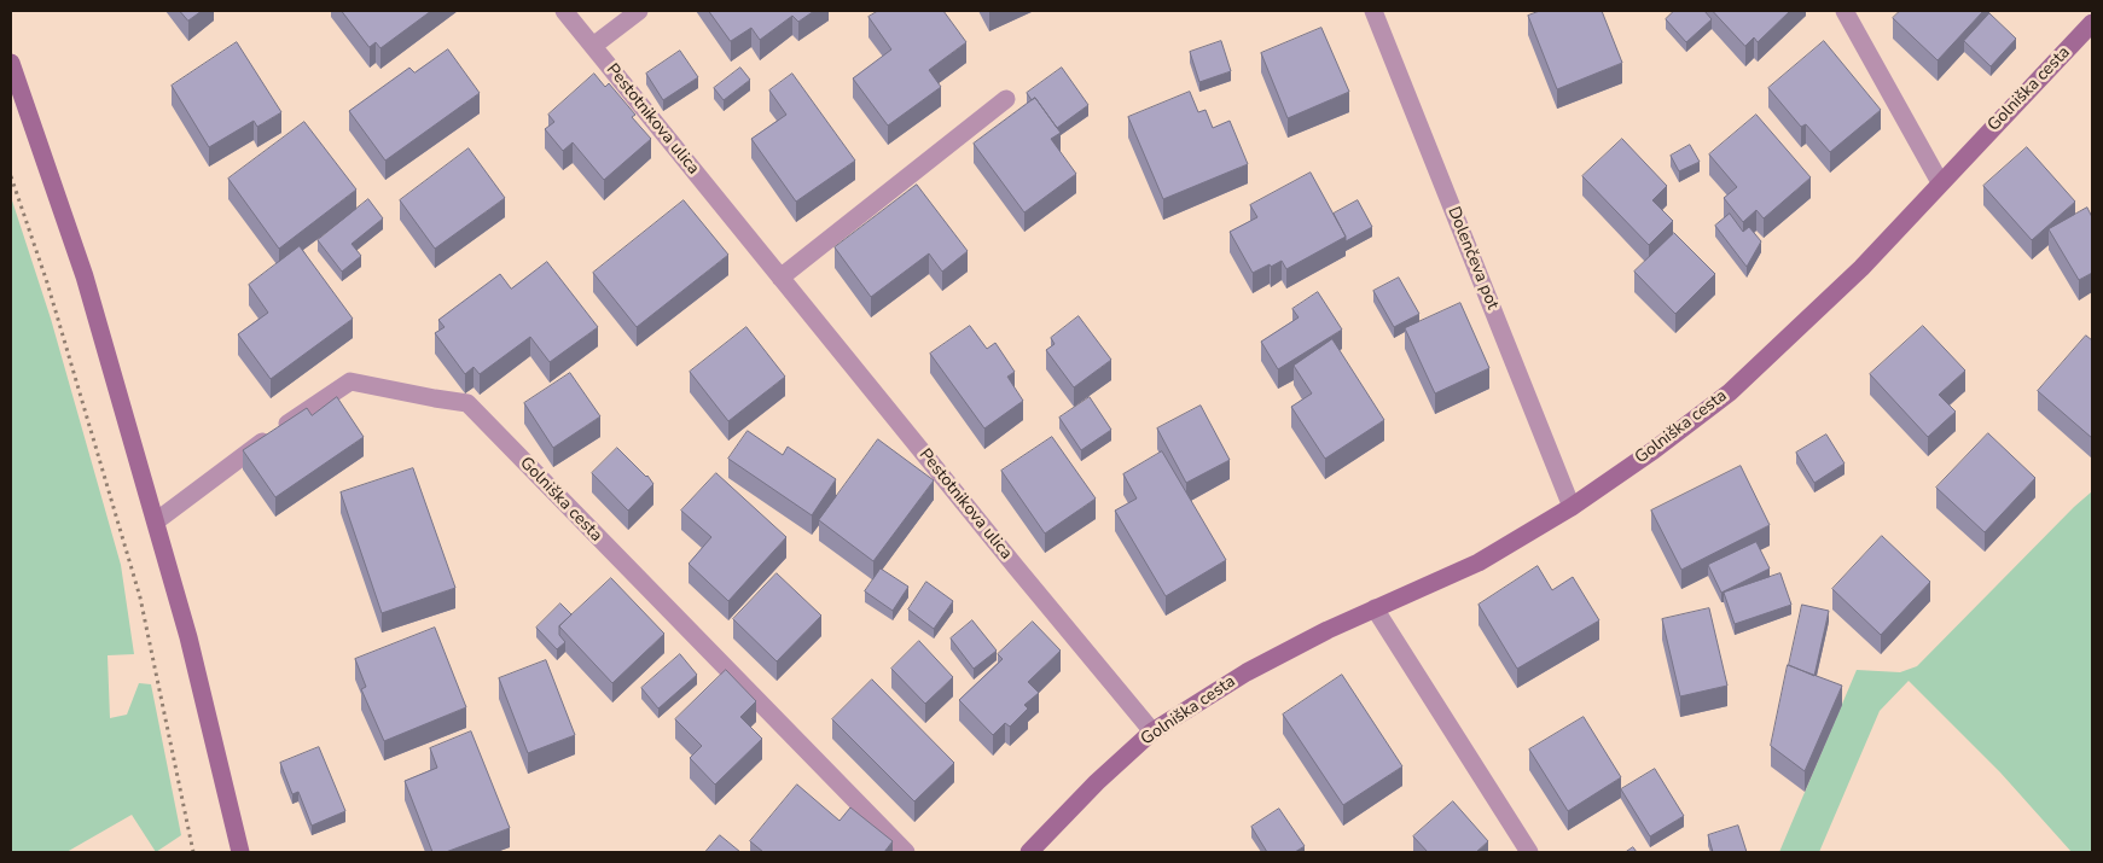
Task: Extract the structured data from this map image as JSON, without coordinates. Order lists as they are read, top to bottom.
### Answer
{
  "streets": {
    "main road": ["Golniška cesta"],
    "street": ["Pestotnikova ulica", "Dolenčeva pot"]
  },
  "crossings": [
    ["Golniška cesta", "Pestotnikova ulica"],
    ["Golniška cesta", "Dolenčeva pot"]
  ]
}
